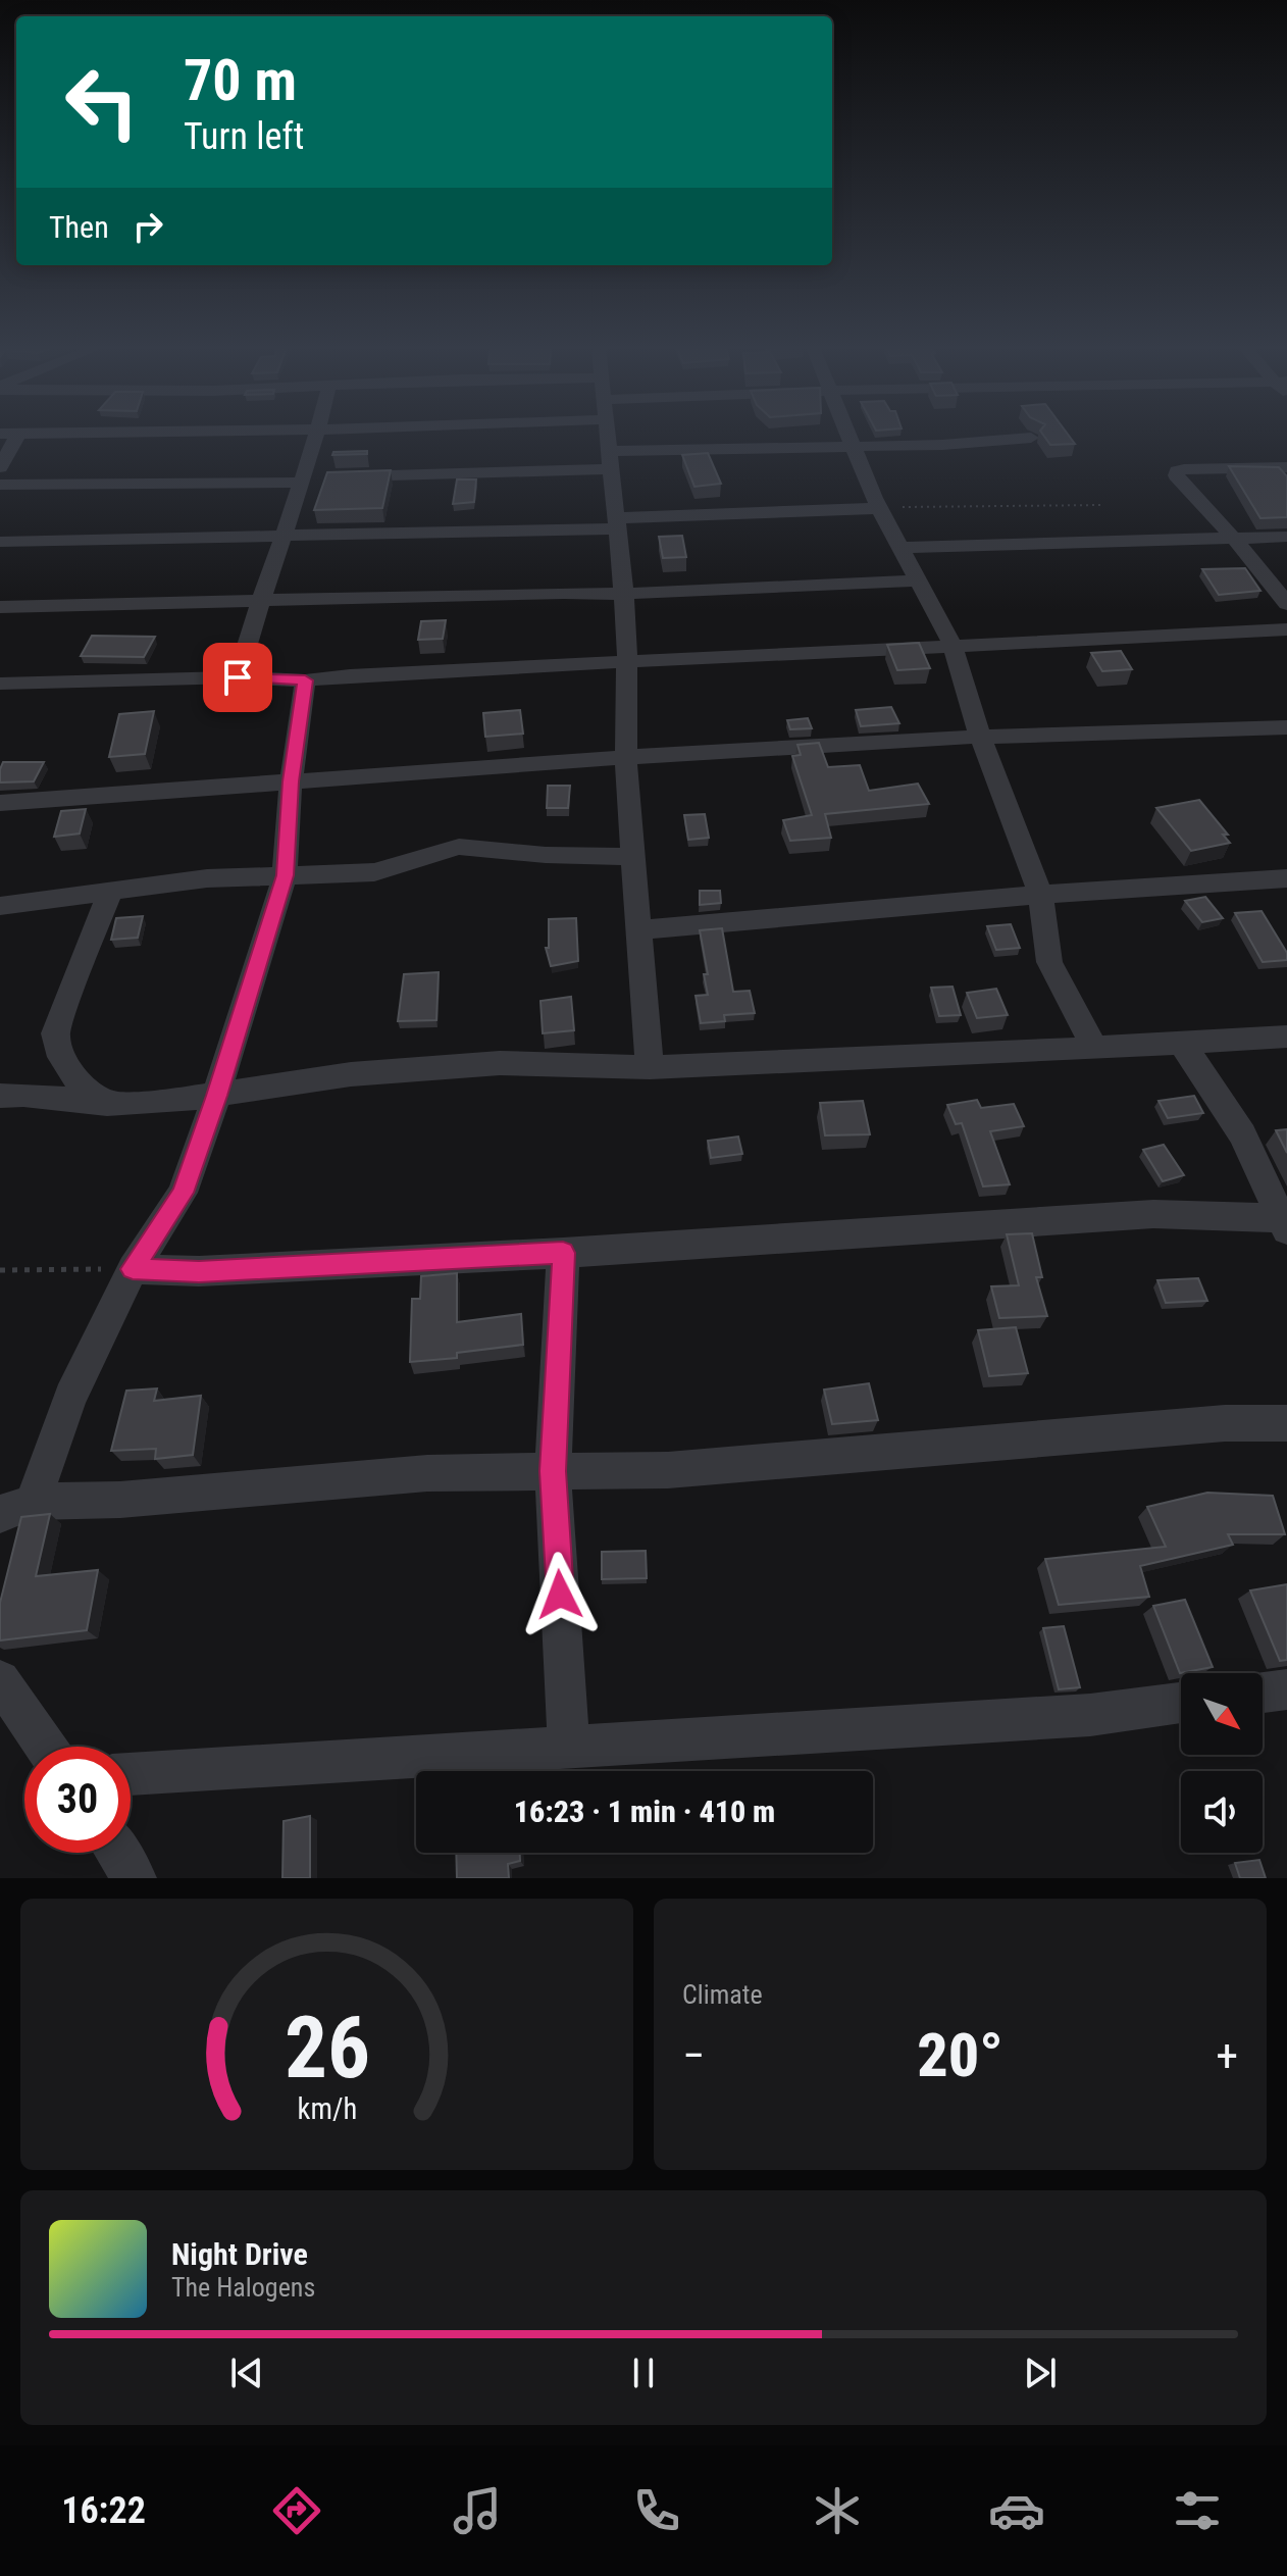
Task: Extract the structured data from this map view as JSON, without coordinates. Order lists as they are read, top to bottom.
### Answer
{
  "north": "bottom right",
  "page": {
    "turn": ["70 m", "Turn left"],
    "then": "Then",
    "limit": "30",
    "trip": "16:23 · 1 min · 410 m",
    "tile": "Climate",
    "heat": ["−", "20°", "+"],
    "song": ["Night Drive", "The Halogens"],
    "tabs": "16:22",
    "gauge": ["26", "km/h"]
  }
}
